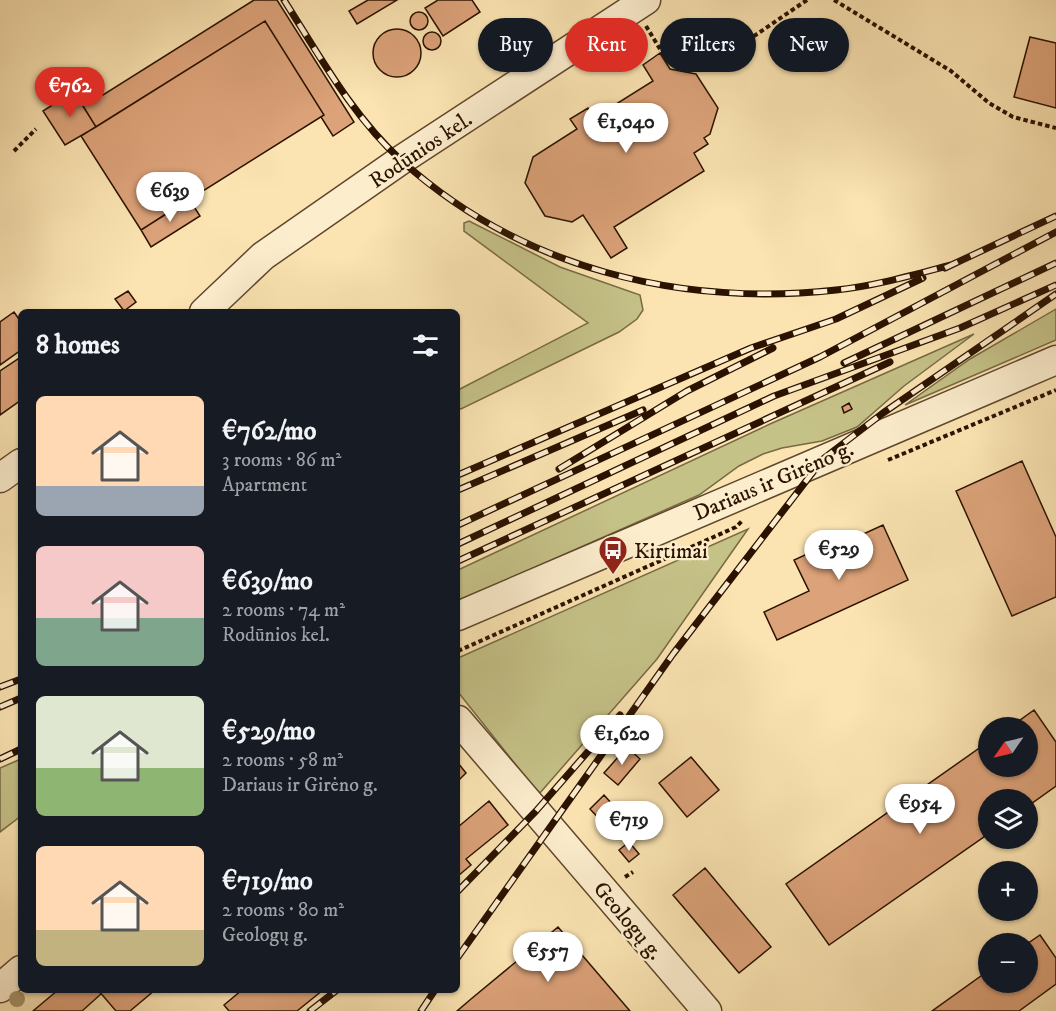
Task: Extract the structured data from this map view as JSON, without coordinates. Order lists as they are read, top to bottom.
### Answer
{
  "streets": {
    "street": ["Rodūnios kel.", "Dariaus ir Girėno g.", "Geologų g."]
  },
  "places": {
    "bus stop": ["Kirtimai"]
  },
  "north": "bottom left",
  "page": {
    "chip": [
      "Buy",
      "Rent",
      "Filters",
      "New"
    ],
    "price": [
      "€762",
      "€1,040",
      "€639",
      "€529",
      "€1,620",
      "€954",
      "€719",
      "€557"
    ],
    "heading": "8 homes",
    "list": [
      {
        "name": "€762/mo",
        "note": "3 rooms · 86 m² · Apartment"
      },
      {
        "name": "€639/mo",
        "note": "2 rooms · 74 m² · Rodūnios kel."
      },
      {
        "name": "€529/mo",
        "note": "2 rooms · 58 m² · Dariaus ir Girėno g."
      },
      {
        "name": "€719/mo",
        "note": "2 rooms · 80 m² · Geologų g."
      }
    ],
    "map_buttons": ["+", "−"]
  }
}
